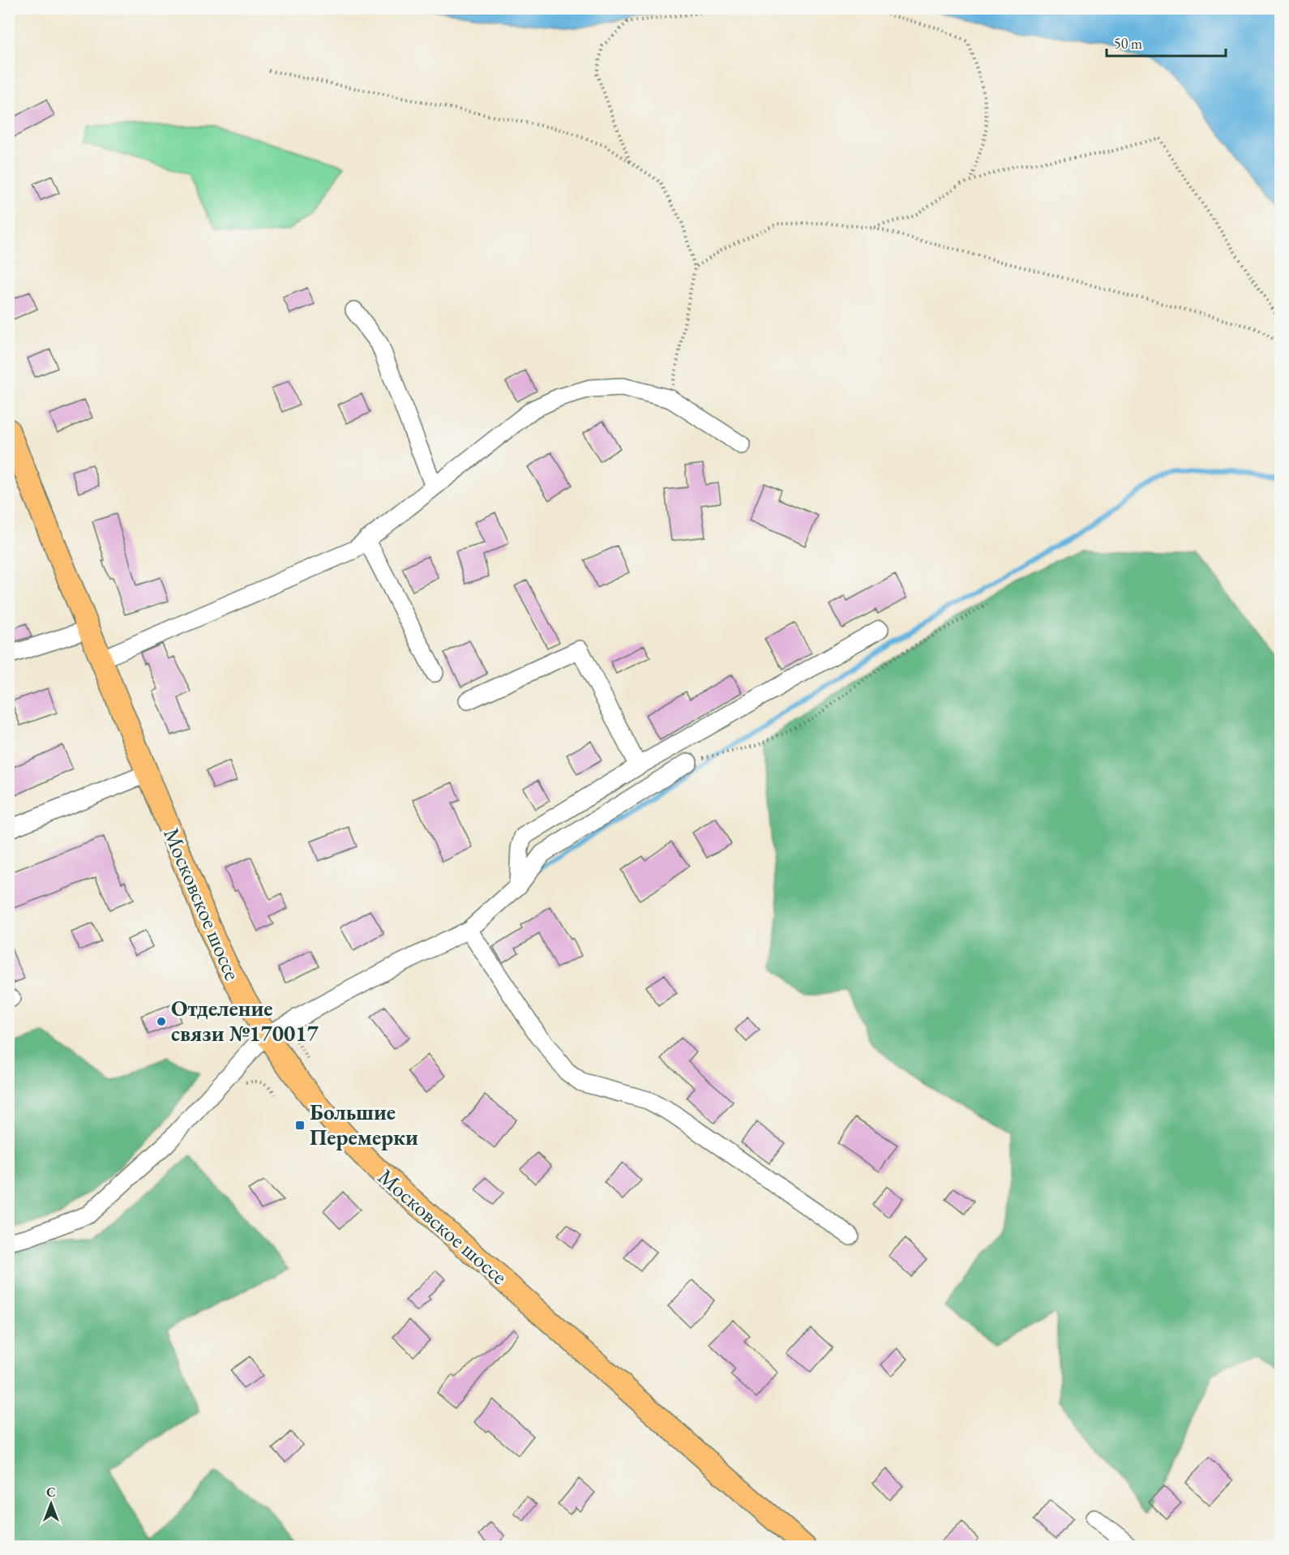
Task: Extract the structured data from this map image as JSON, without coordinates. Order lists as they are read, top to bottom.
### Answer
{
  "streets": {
    "main road": ["Московское шоссе"]
  },
  "places": {
    "other": ["Отделение связи №170017"],
    "transit": ["Большие Перемерки"]
  },
  "scale_bar": "50 m",
  "north": "top"
}
